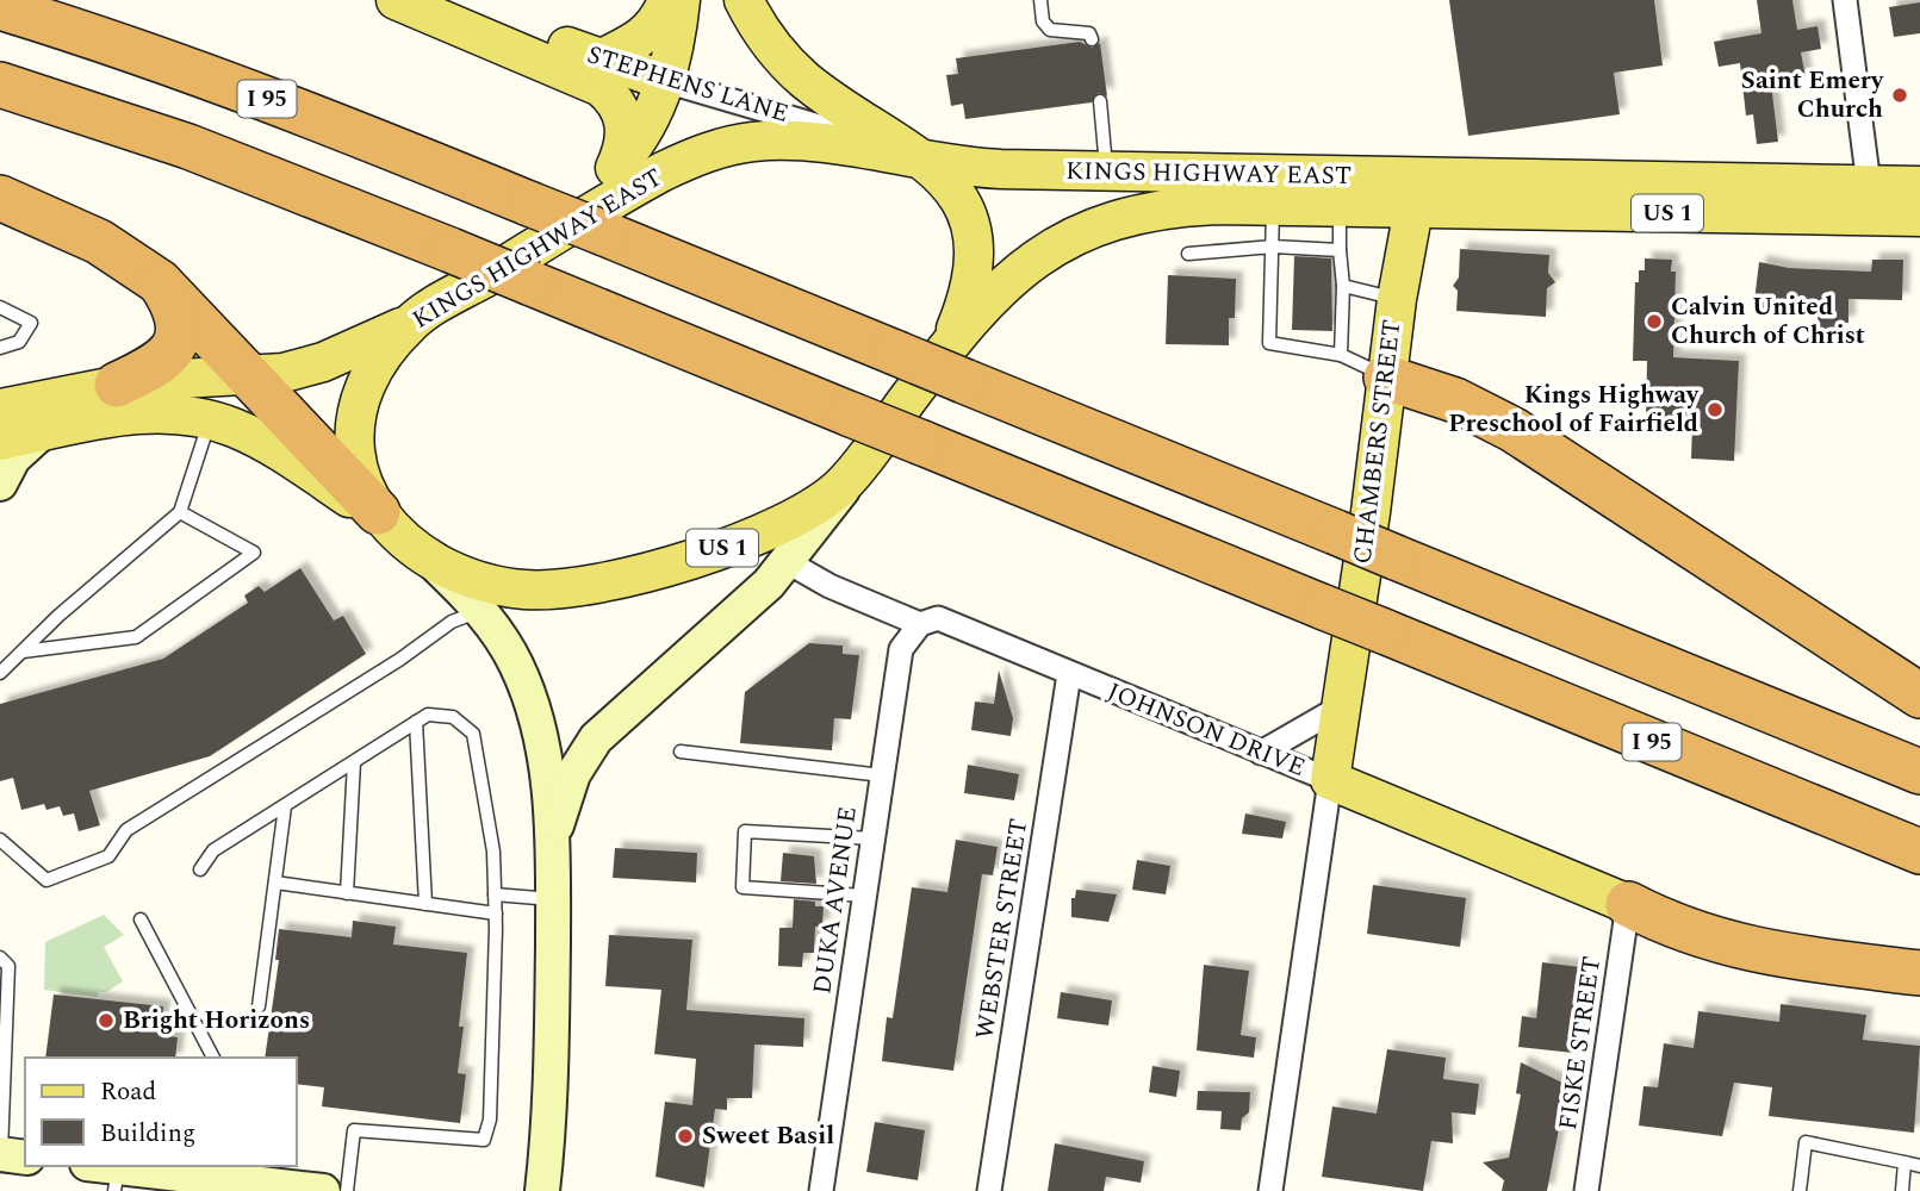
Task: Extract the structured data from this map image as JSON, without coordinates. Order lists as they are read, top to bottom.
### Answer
{
  "streets": {
    "highway": ["I 95"],
    "main road": [
      "STEPHENS LANE",
      "KINGS HIGHWAY EAST",
      "US 1",
      "CHAMBERS STREET",
      "JOHNSON DRIVE"
    ],
    "street": ["DUKA AVENUE", "WEBSTER STREET", "FISKE STREET"]
  },
  "crossings": [
    ["STEPHENS LANE", "KINGS HIGHWAY EAST"],
    ["I 95", "KINGS HIGHWAY EAST"],
    ["KINGS HIGHWAY EAST", "US 1"],
    ["KINGS HIGHWAY EAST", "CHAMBERS STREET"],
    ["CHAMBERS STREET", "JOHNSON DRIVE"],
    ["JOHNSON DRIVE", "DUKA AVENUE"],
    ["JOHNSON DRIVE", "WEBSTER STREET"],
    ["JOHNSON DRIVE", "FISKE STREET"]
  ],
  "places": [
    "Saint Emery Church",
    "Calvin United Church of Christ",
    "Kings Highway Preschool of Fairfield",
    "Bright Horizons",
    "Sweet Basil"
  ],
  "legend": ["Road", "Building"]
}
